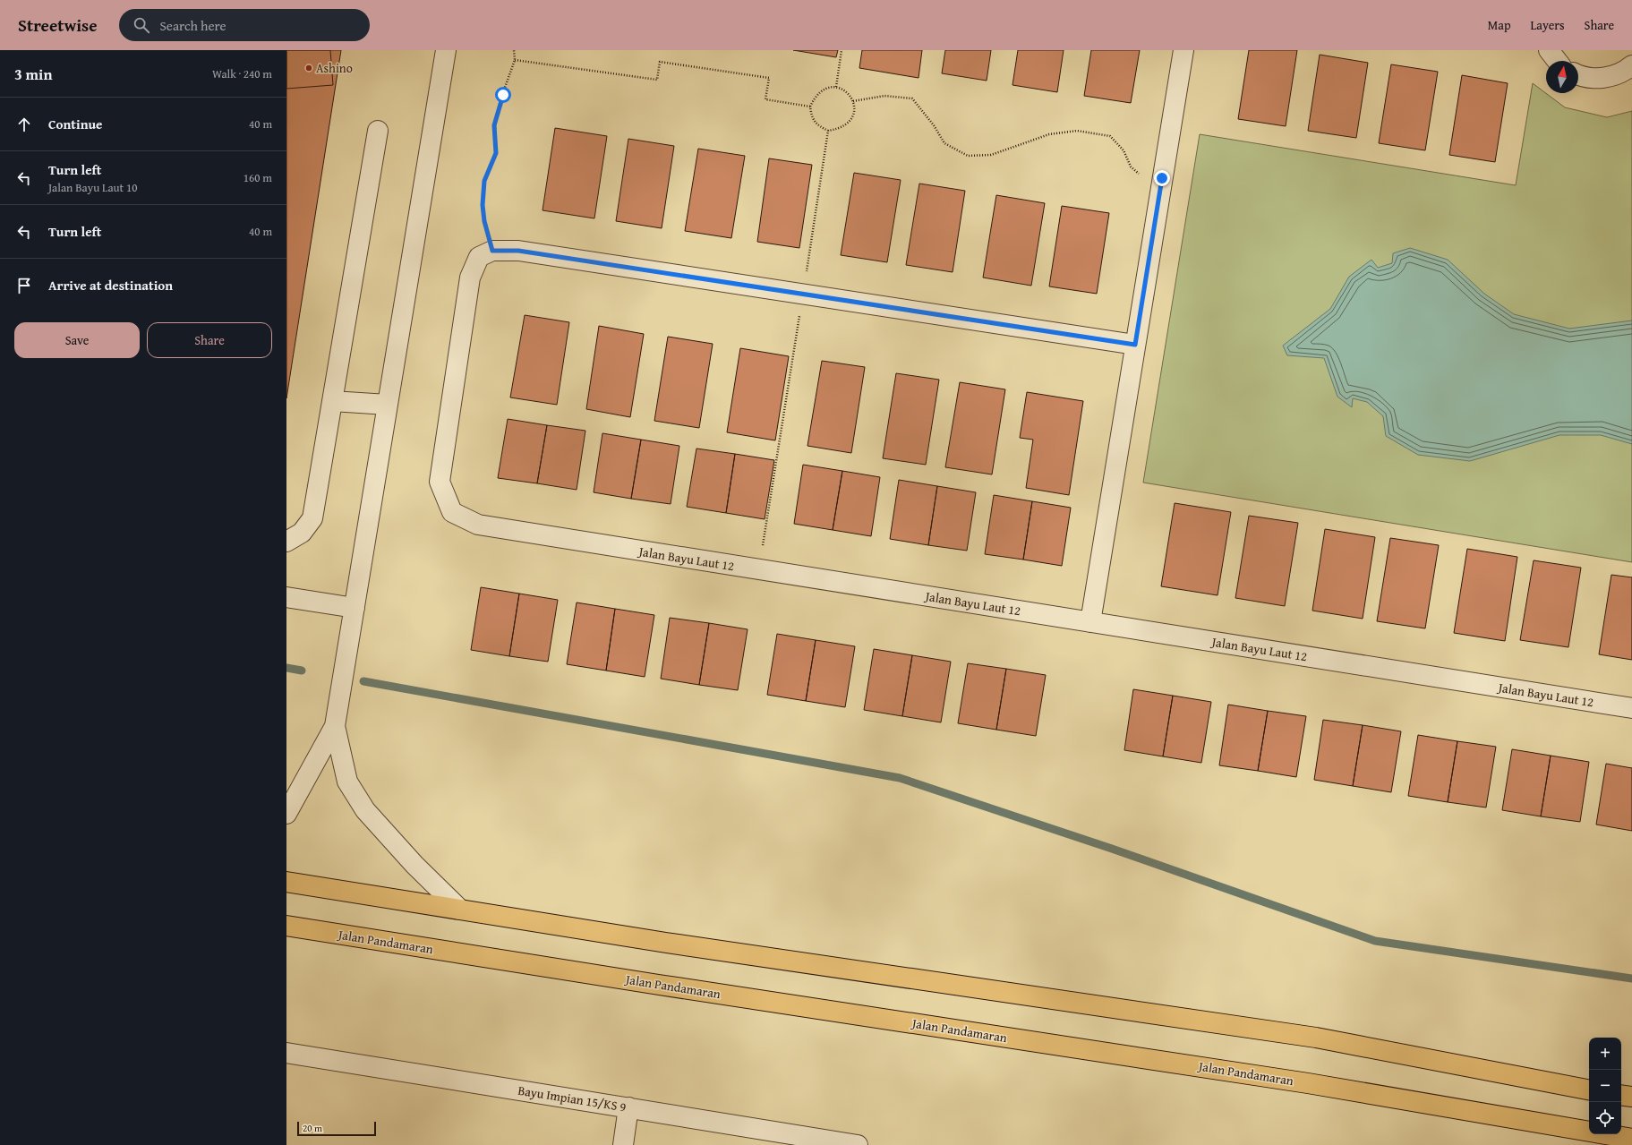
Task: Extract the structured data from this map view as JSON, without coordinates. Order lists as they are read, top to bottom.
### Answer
{
  "streets": {
    "main road": ["Jalan Pandamaran"],
    "street": ["Jalan Bayu Laut 12", "Bayu Impian 15/KS 9"]
  },
  "places": ["Ashino"],
  "scale_bar": "20 m",
  "north": "top",
  "page": {
    "header": "Streetwise",
    "search": "Search here",
    "nav": ["Map", "Layers", "Share"],
    "heading": ["3 min", "Walk · 240 m"],
    "list": [
      ["Continue", "40 m"],
      ["Turn left", "Jalan Bayu Laut 10", "160 m"],
      ["Turn left", "40 m"],
      "Arrive at destination"
    ],
    "buttons": ["Save", "Share"],
    "map_buttons": ["+", "−"],
    "scale": "20 m"
  }
}
